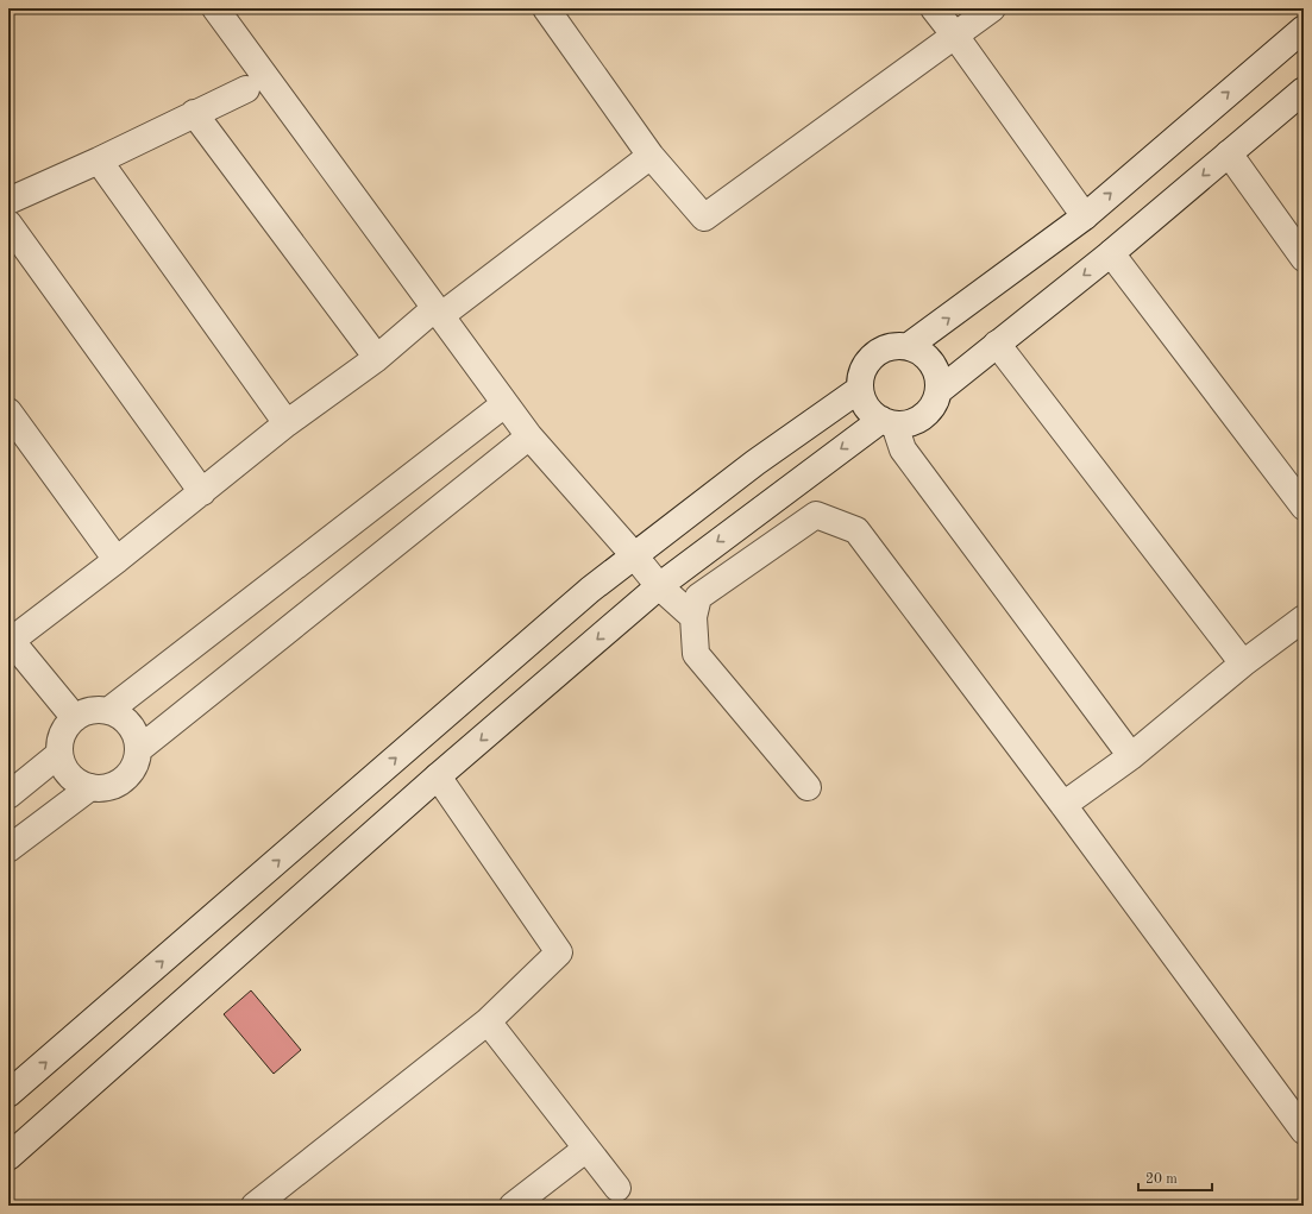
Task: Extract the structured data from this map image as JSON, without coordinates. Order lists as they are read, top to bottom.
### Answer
{
  "scale_bar": "20 m"
}
